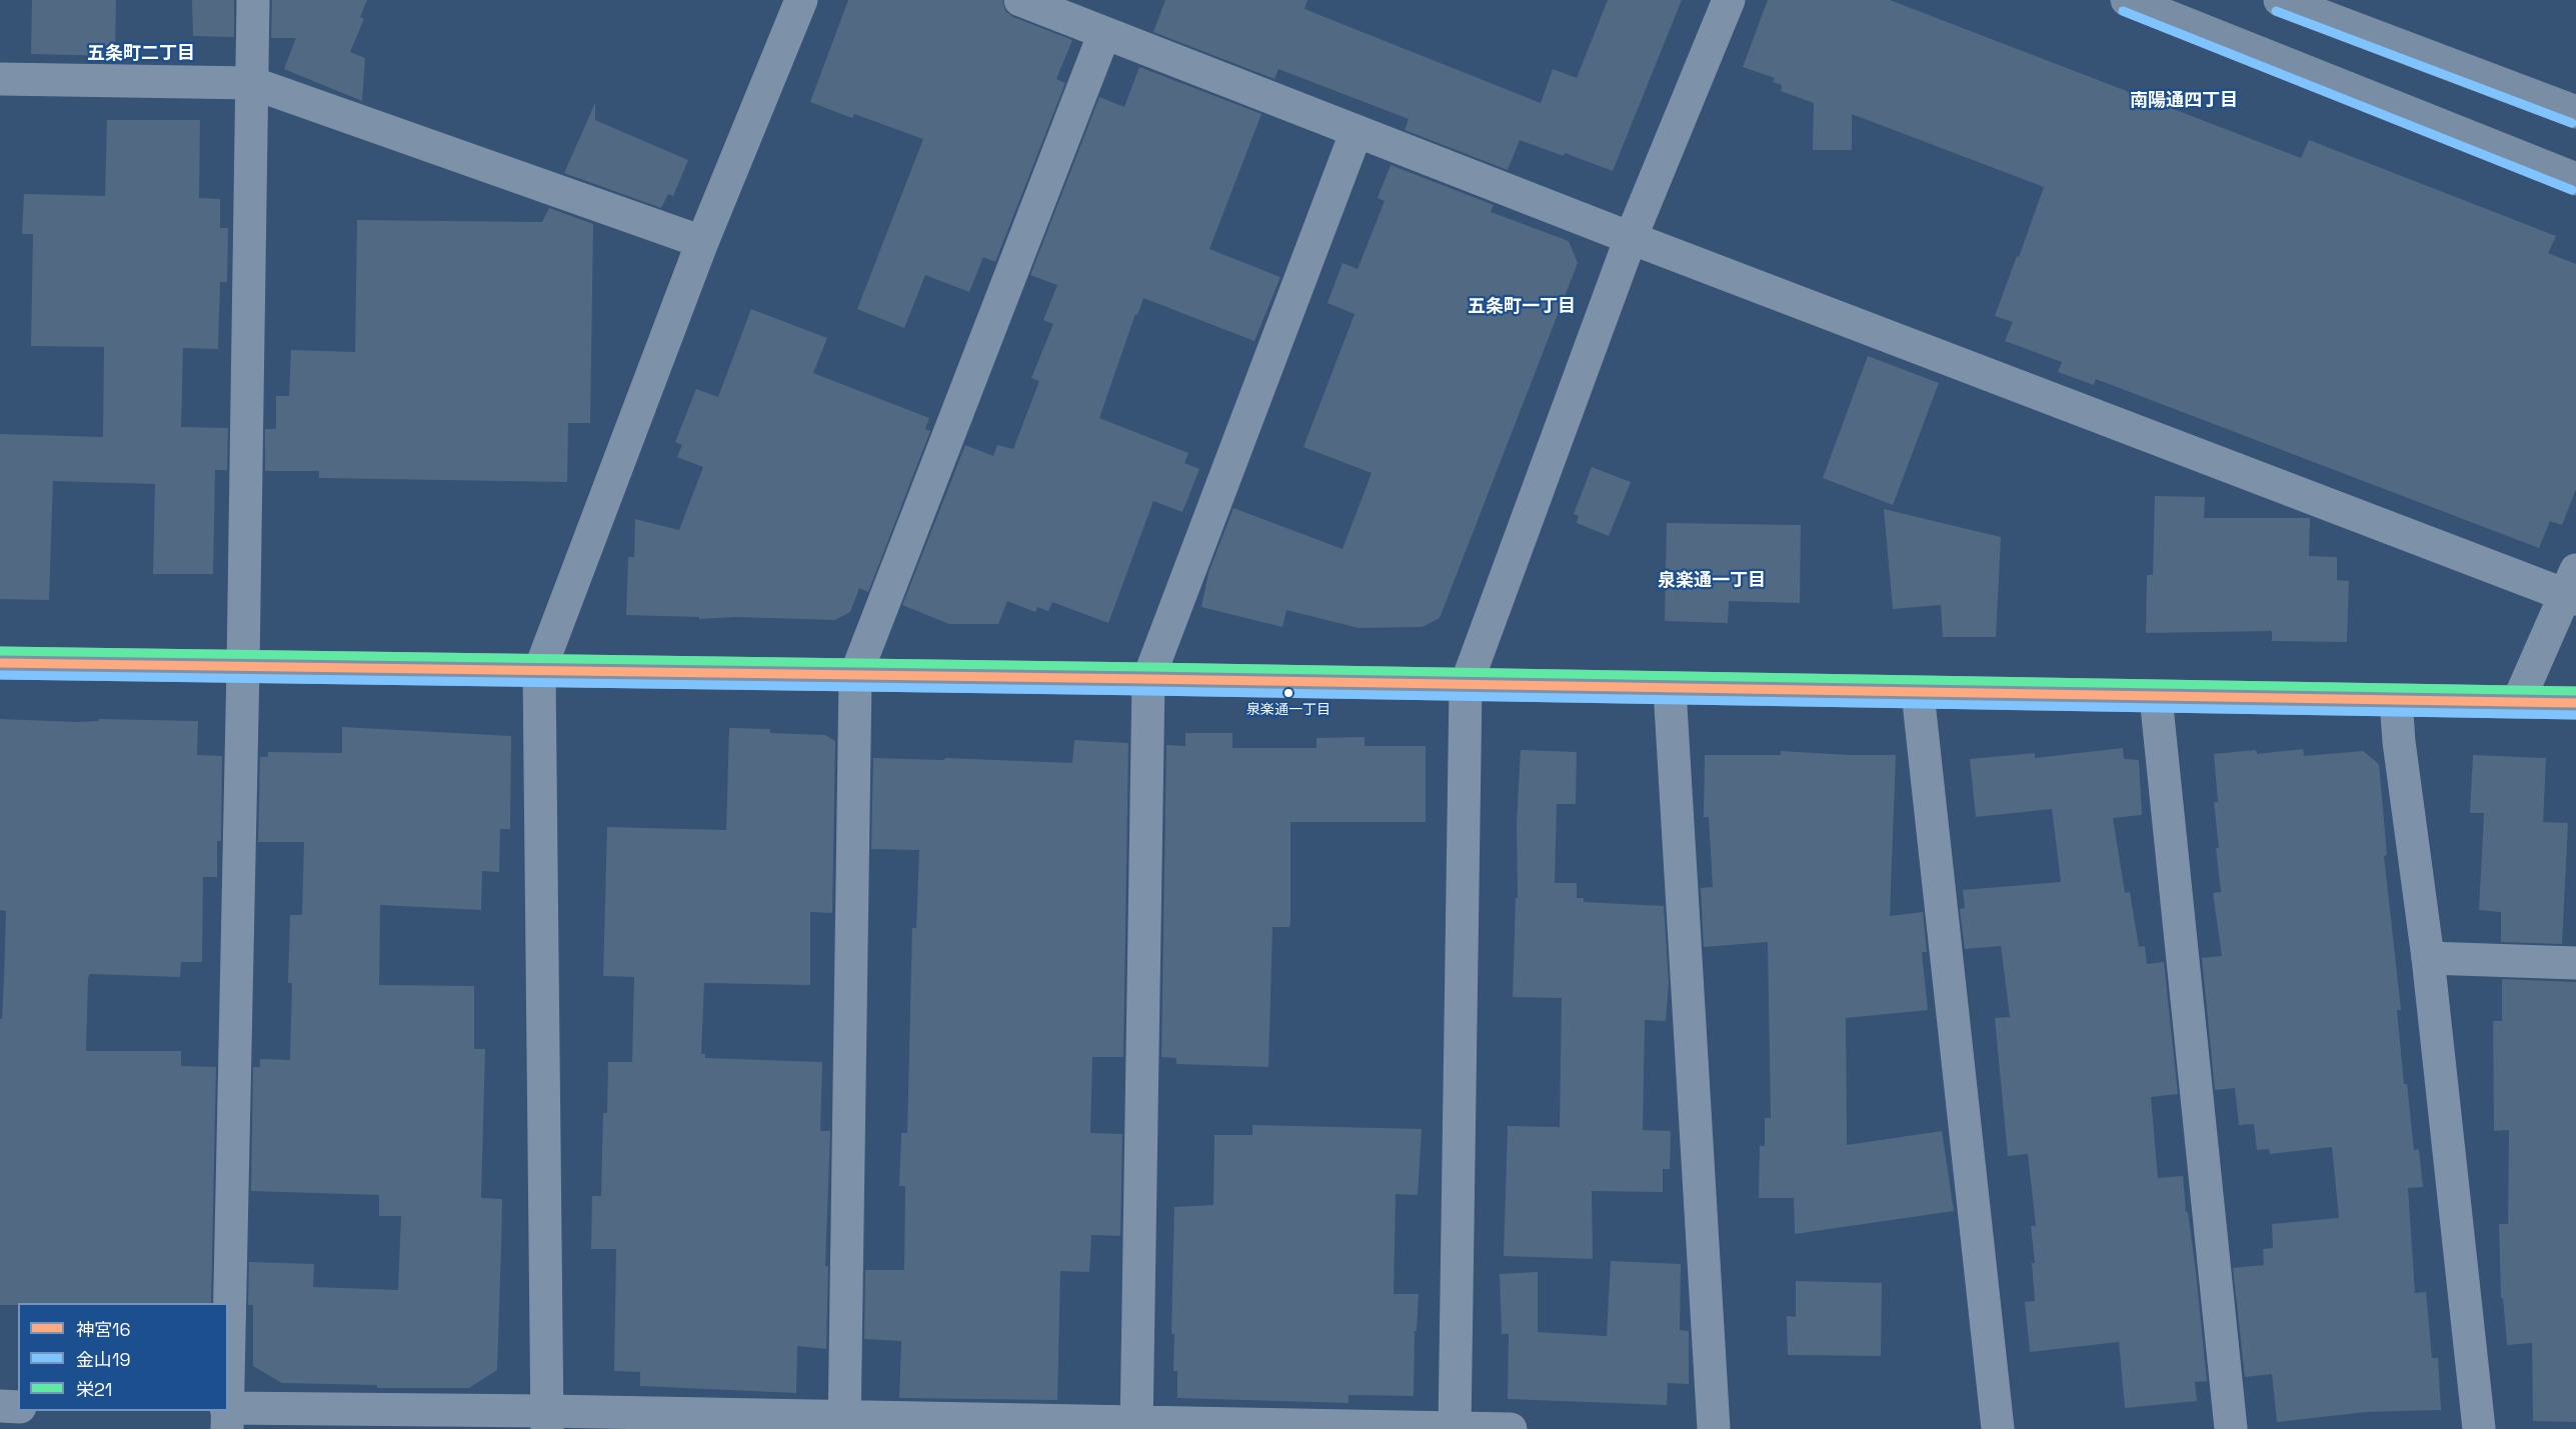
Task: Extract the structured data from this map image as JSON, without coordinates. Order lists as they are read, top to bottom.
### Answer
{
  "districts": [
    "五条町二丁目",
    "南陽通四丁目",
    "五条町一丁目",
    "泉楽通一丁目"
  ],
  "places": ["泉楽通一丁目"],
  "lines": ["transit line 金山19", "transit line 栄21", "transit line 神宮16"],
  "legend": ["神宮16", "金山19", "栄21"]
}
